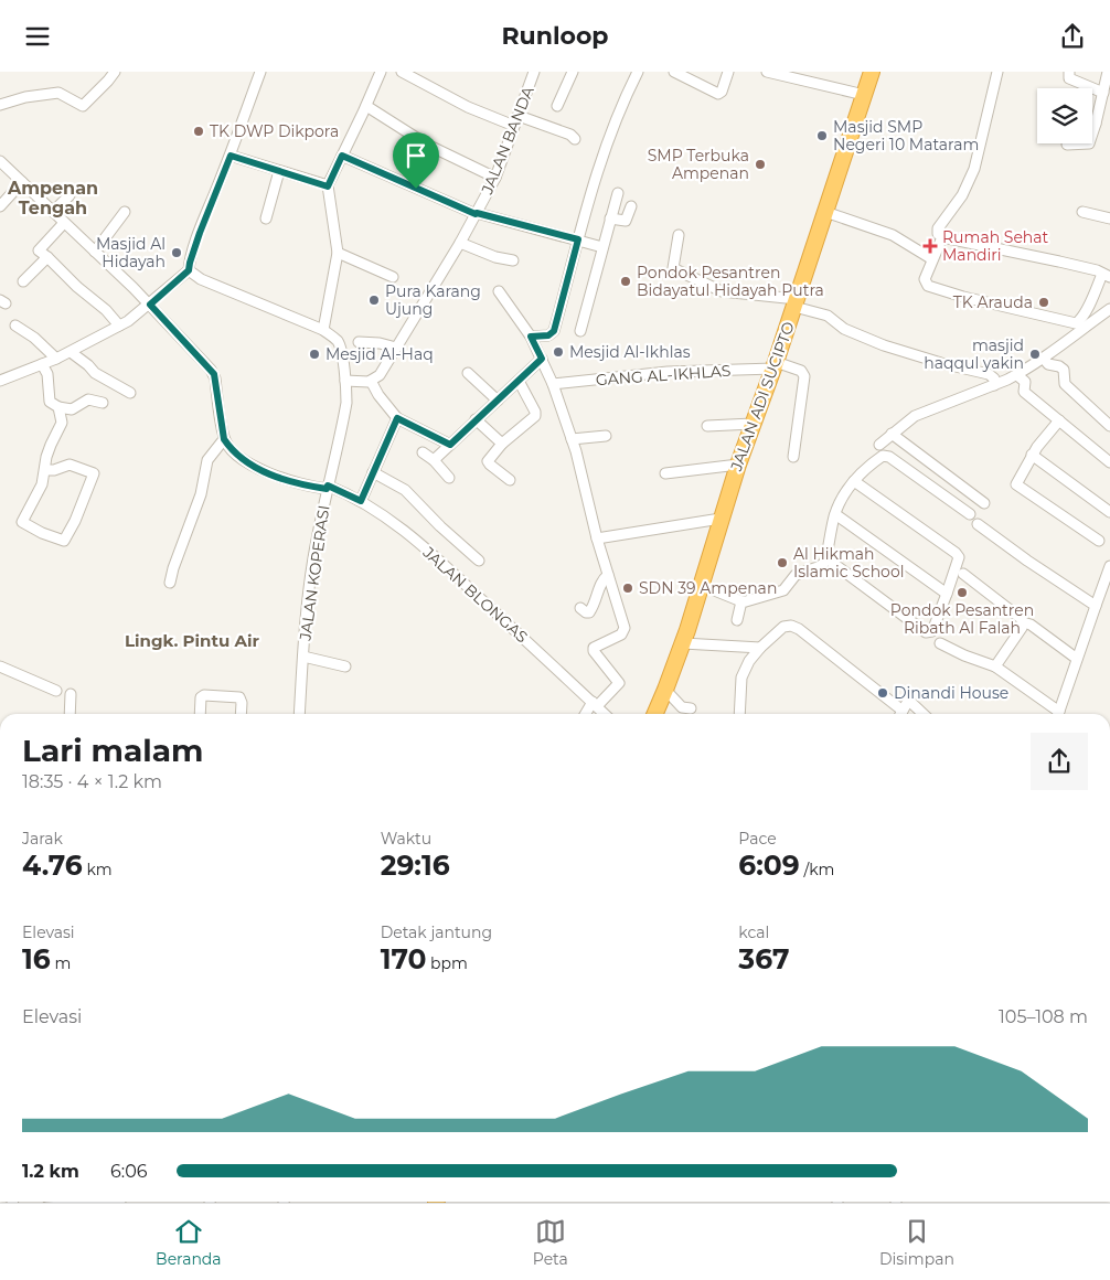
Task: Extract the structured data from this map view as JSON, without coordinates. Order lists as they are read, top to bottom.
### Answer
{
  "streets": {
    "highway": ["JALAN ADI SUCIPTO"],
    "street": [
      "JALAN BANDA",
      "GANG AL-IKHLAS",
      "JALAN KOPERASI",
      "JALAN BLONGAS"
    ]
  },
  "crossings": [
    ["GANG AL-IKHLAS", "JALAN ADI SUCIPTO"],
    ["JALAN KOPERASI", "JALAN BLONGAS"]
  ],
  "districts": ["Ampenan Tengah", "Lingk. Pintu Air"],
  "places": {
    "other": [
      "TK DWP Dikpora",
      "Masjid SMP Negeri 10 Mataram",
      "SMP Terbuka Ampenan",
      "Masjid Al Hidayah",
      "Pondok Pesantren Bidayatul Hidayah Putra",
      "Pura Karang Ujung",
      "TK Arauda",
      "Mesjid Al-Ikhlas",
      "Mesjid Al-Haq",
      "masjid haqqul yakin",
      "Al Hikmah Islamic School",
      "SDN 39 Ampenan",
      "Pondok Pesantren Ribath Al Falah",
      "Dinandi House"
    ],
    "health": ["Rumah Sehat Mandiri"]
  },
  "page": {
    "header": "Runloop",
    "heading": ["Lari malam", "18:35 · 4 × 1.2 km"],
    "stats": [
      ["Jarak", "4.76 km"],
      ["Waktu", "29:16"],
      ["Pace", "6:09 /km"],
      ["Elevasi", "16 m"],
      ["Detak jantung", "170 bpm"],
      ["kcal", "367"]
    ],
    "chart": ["Elevasi", "105–108 m"],
    "list": [
      {
        "name": "1.2 km",
        "note": "6:06"
      }
    ],
    "tabs": ["Beranda", "Peta", "Disimpan"]
  }
}
